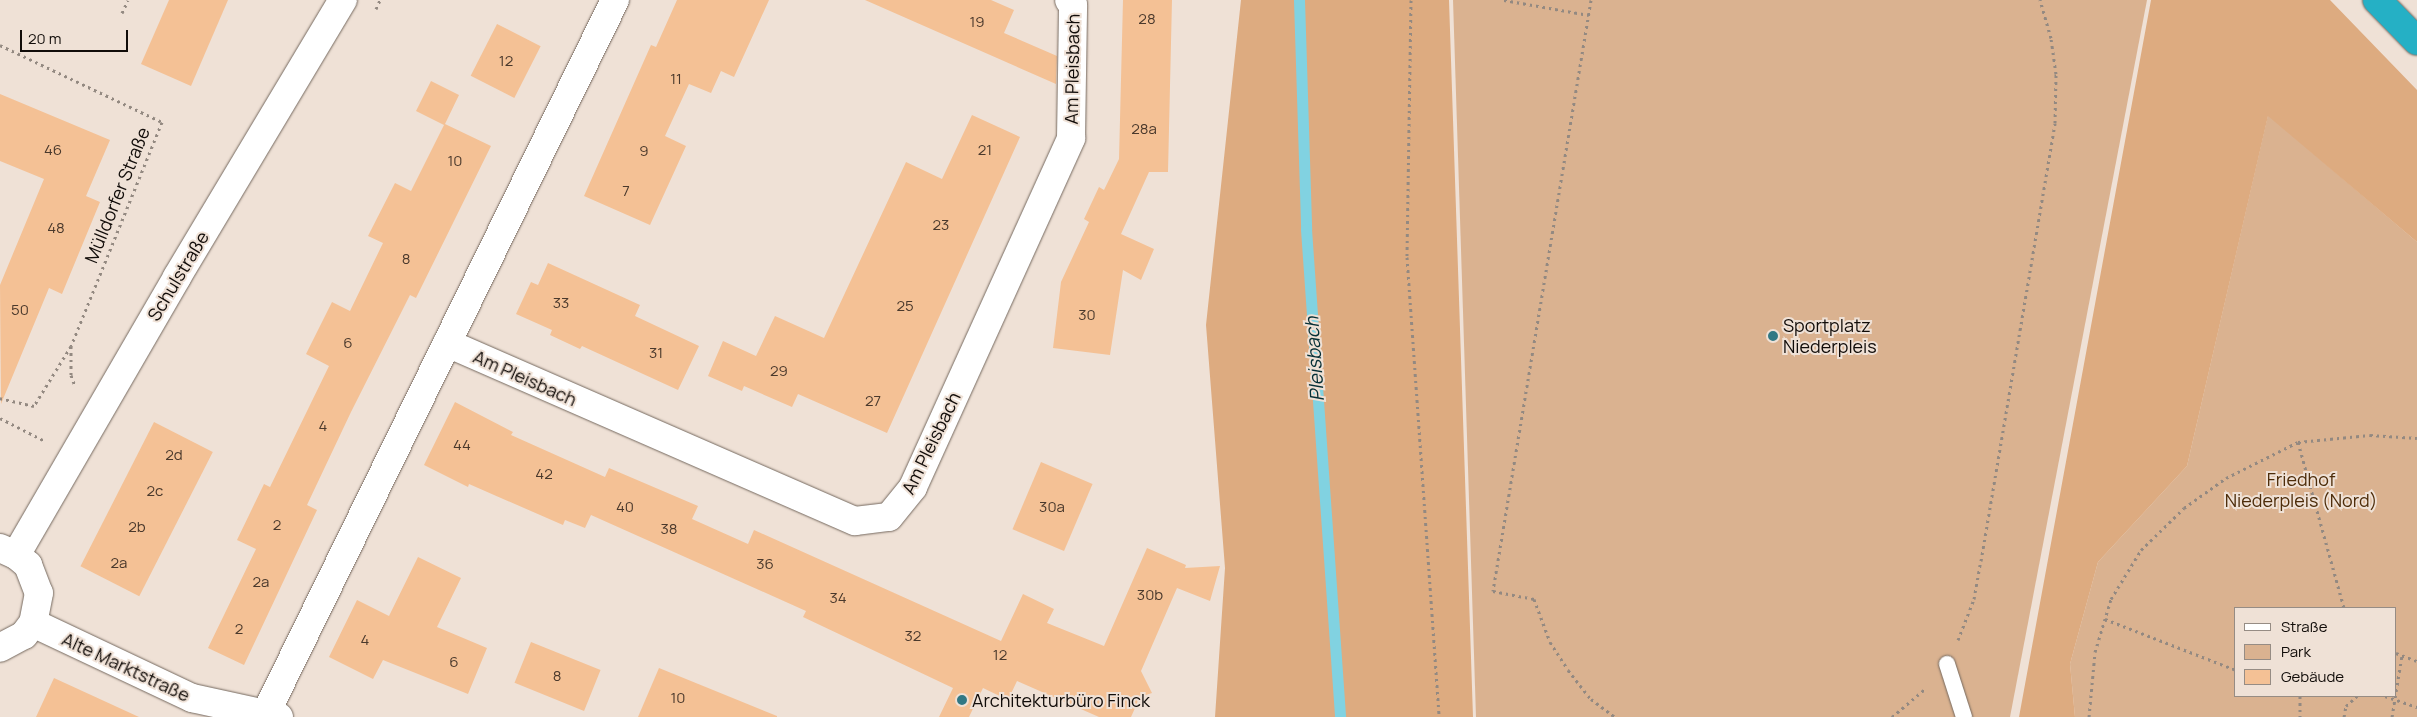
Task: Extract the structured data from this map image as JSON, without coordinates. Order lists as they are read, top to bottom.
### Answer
{
  "streets": {
    "street": ["Am Pleisbach", "Schulstraße", "Alte Marktstraße"],
    "path": ["Mülldorfer Straße"]
  },
  "water": ["Pleisbach"],
  "parks": ["Friedhof Niederpleis (Nord)"],
  "places": ["Sportplatz Niederpleis", "Architekturbüro Finck"],
  "house_numbers": [
    "28",
    "19",
    "12",
    "11",
    "28a",
    "46",
    "21",
    "9",
    "10",
    "7",
    "23",
    "48",
    "8",
    "33",
    "25",
    "50",
    "30",
    "6",
    "31",
    "29",
    "27",
    "4",
    "44",
    "2d",
    "42",
    "2c",
    "40",
    "30a",
    "2",
    "2b",
    "38",
    "2a",
    "36",
    "2a",
    "30b",
    "34",
    "2",
    "32",
    "4",
    "12",
    "6",
    "8",
    "10"
  ],
  "legend": ["Straße", "Park", "Gebäude"],
  "scale_bar": "20 m"
}
